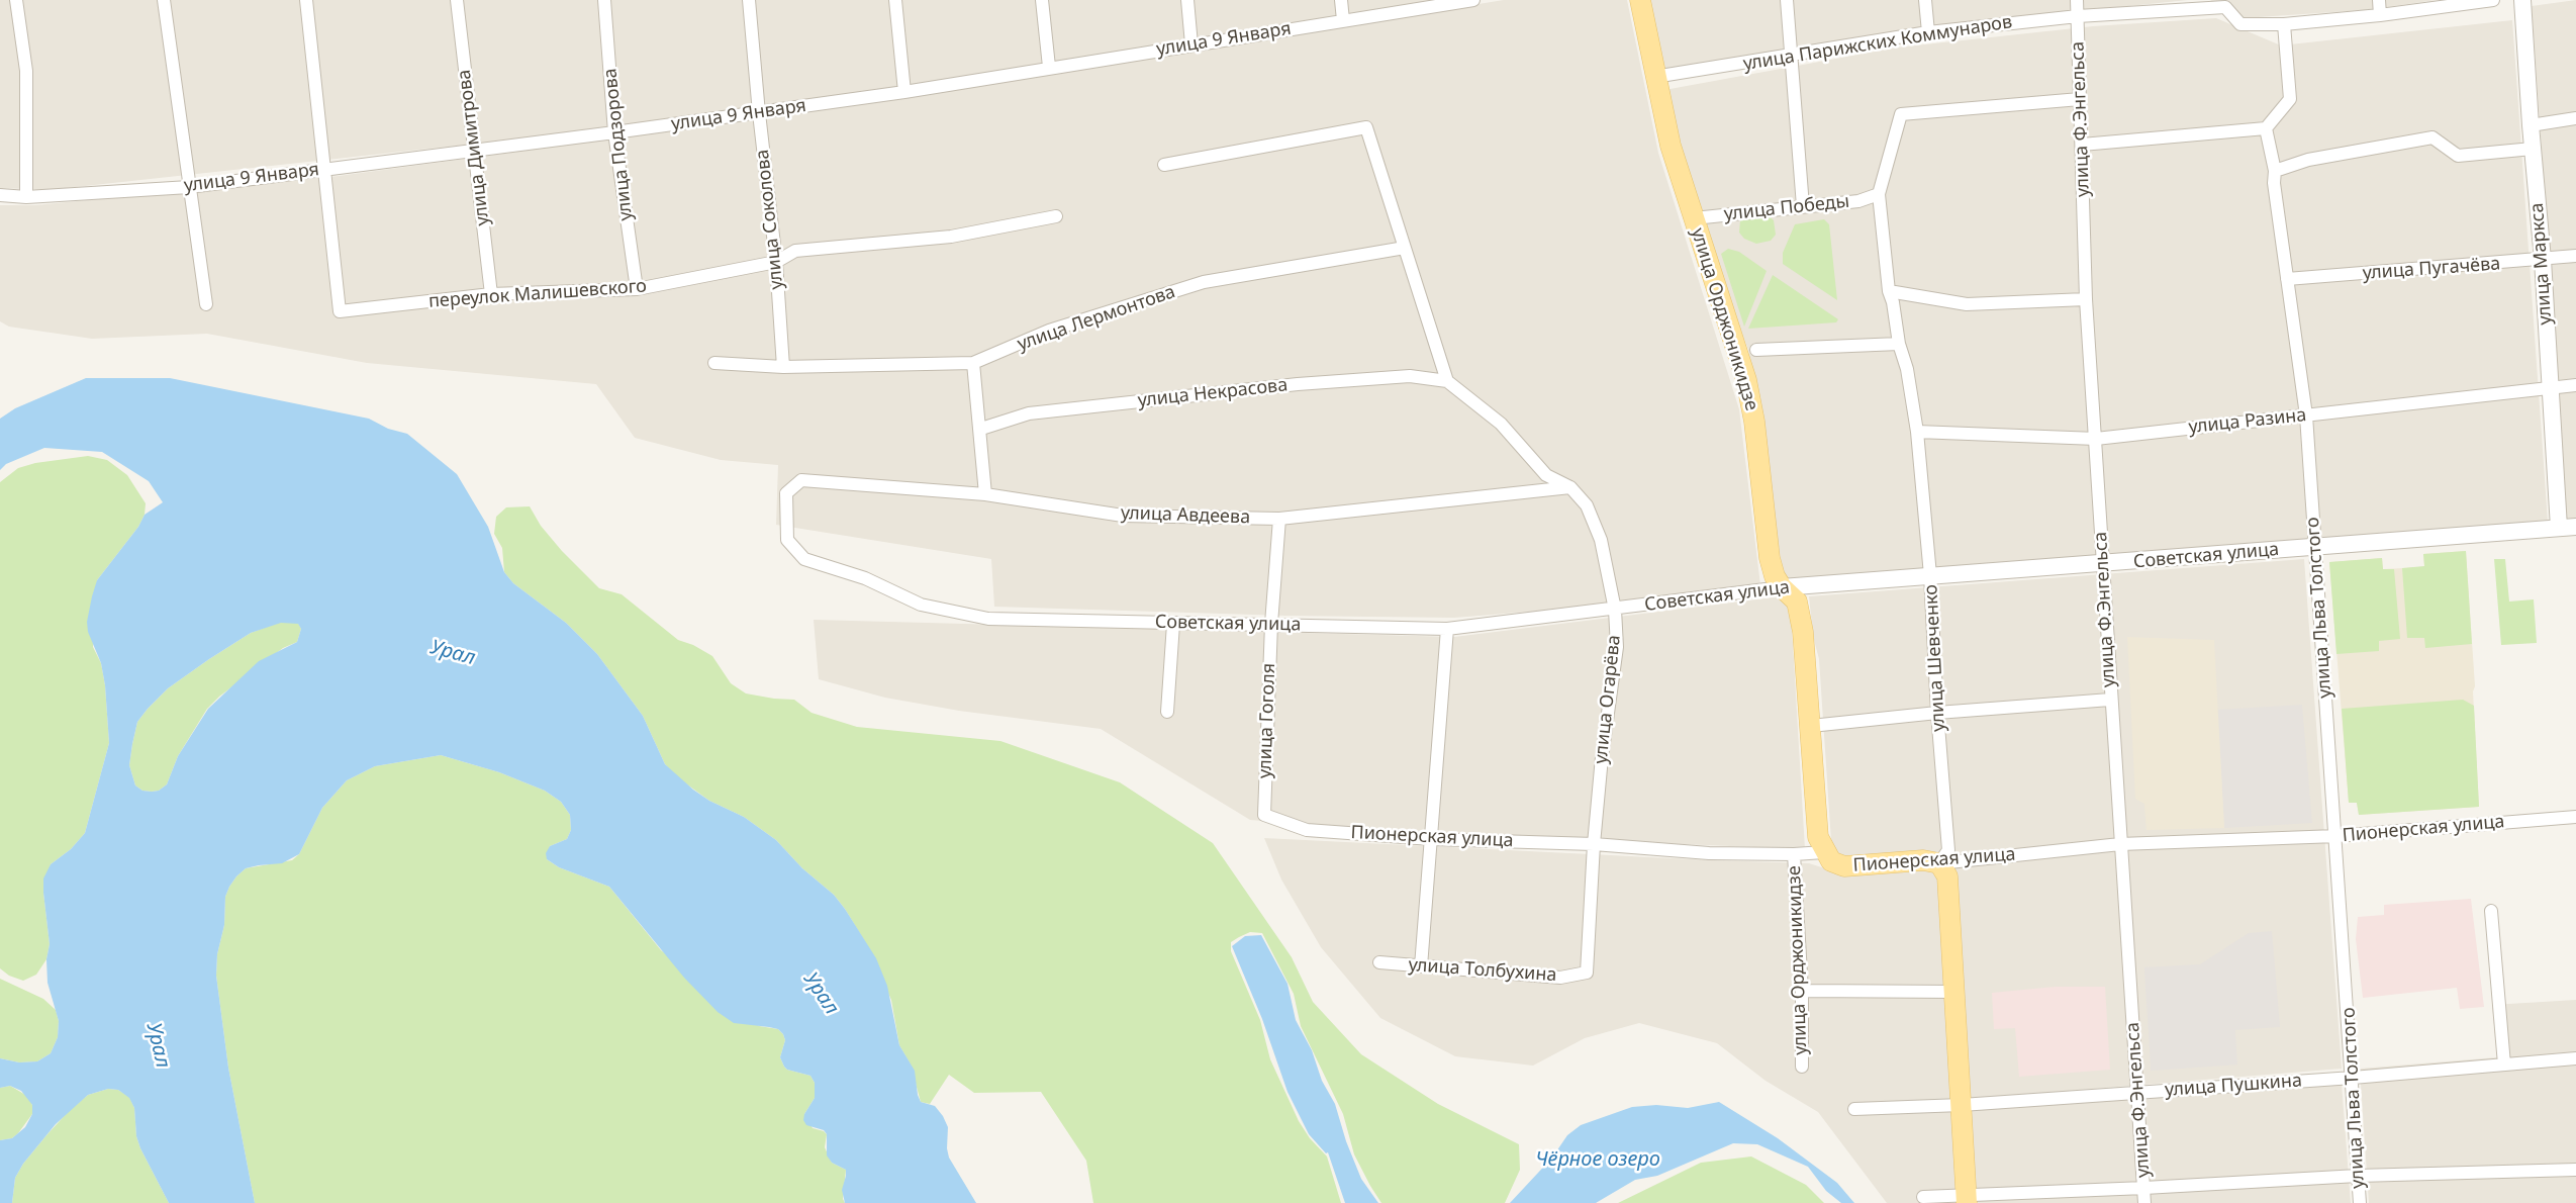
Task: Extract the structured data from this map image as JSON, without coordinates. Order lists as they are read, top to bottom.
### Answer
{
  "streets": {
    "main road": ["улица Орджоникидзе", "Пионерская улица"],
    "street": [
      "улица 9 Января",
      "улица Парижских Коммунаров",
      "улица Ф.Энгельса",
      "улица Подзорова",
      "улица Димитрова",
      "улица Победы",
      "улица Соколова",
      "улица Маркса",
      "улица Пугачёва",
      "переулок Малишевского",
      "улица Лермонтова",
      "улица Некрасова",
      "улица Разина",
      "улица Авдеева",
      "Советская улица",
      "улица Льва Толстого",
      "улица Шевченко",
      "улица Огарёва",
      "улица Гоголя",
      "улица Толбухина",
      "улица Пушкина"
    ]
  },
  "crossings": [
    ["улица 9 Января", "улица Подзорова"],
    ["улица 9 Января", "улица Димитрова"],
    ["улица 9 Января", "улица Соколова"],
    ["улица 9 Января", "переулок Малишевского"],
    ["улица Парижских Коммунаров", "улица Ф.Энгельса"],
    ["улица Парижских Коммунаров", "улица Орджоникидзе"],
    ["улица Ф.Энгельса", "улица Разина"],
    ["улица Ф.Энгельса", "Советская улица"],
    ["улица Ф.Энгельса", "улица Шевченко"],
    ["улица Ф.Энгельса", "Пионерская улица"],
    ["улица Ф.Энгельса", "улица Пушкина"],
    ["улица Подзорова", "переулок Малишевского"],
    ["улица Димитрова", "переулок Малишевского"],
    ["улица Победы", "улица Орджоникидзе"],
    ["улица Победы", "улица Шевченко"],
    ["улица Соколова", "переулок Малишевского"],
    ["улица Соколова", "улица Лермонтова"],
    ["улица Маркса", "улица Пугачёва"],
    ["улица Маркса", "улица Разина"],
    ["улица Маркса", "Советская улица"],
    ["улица Пугачёва", "улица Льва Толстого"],
    ["улица Орджоникидзе", "Советская улица"],
    ["улица Орджоникидзе", "Пионерская улица"],
    ["улица Некрасова", "улица Огарёва"],
    ["улица Разина", "улица Льва Толстого"],
    ["улица Разина", "улица Шевченко"],
    ["улица Авдеева", "Советская улица"],
    ["улица Авдеева", "улица Огарёва"],
    ["улица Авдеева", "улица Гоголя"],
    ["Советская улица", "улица Льва Толстого"],
    ["Советская улица", "улица Шевченко"],
    ["Советская улица", "улица Огарёва"],
    ["Советская улица", "улица Гоголя"],
    ["улица Льва Толстого", "Пионерская улица"],
    ["улица Льва Толстого", "улица Пушкина"],
    ["улица Шевченко", "Пионерская улица"],
    ["улица Огарёва", "Пионерская улица"],
    ["улица Огарёва", "улица Толбухина"],
    ["улица Гоголя", "Пионерская улица"]
  ],
  "water": ["Урал", "Чёрное озеро"]
}
